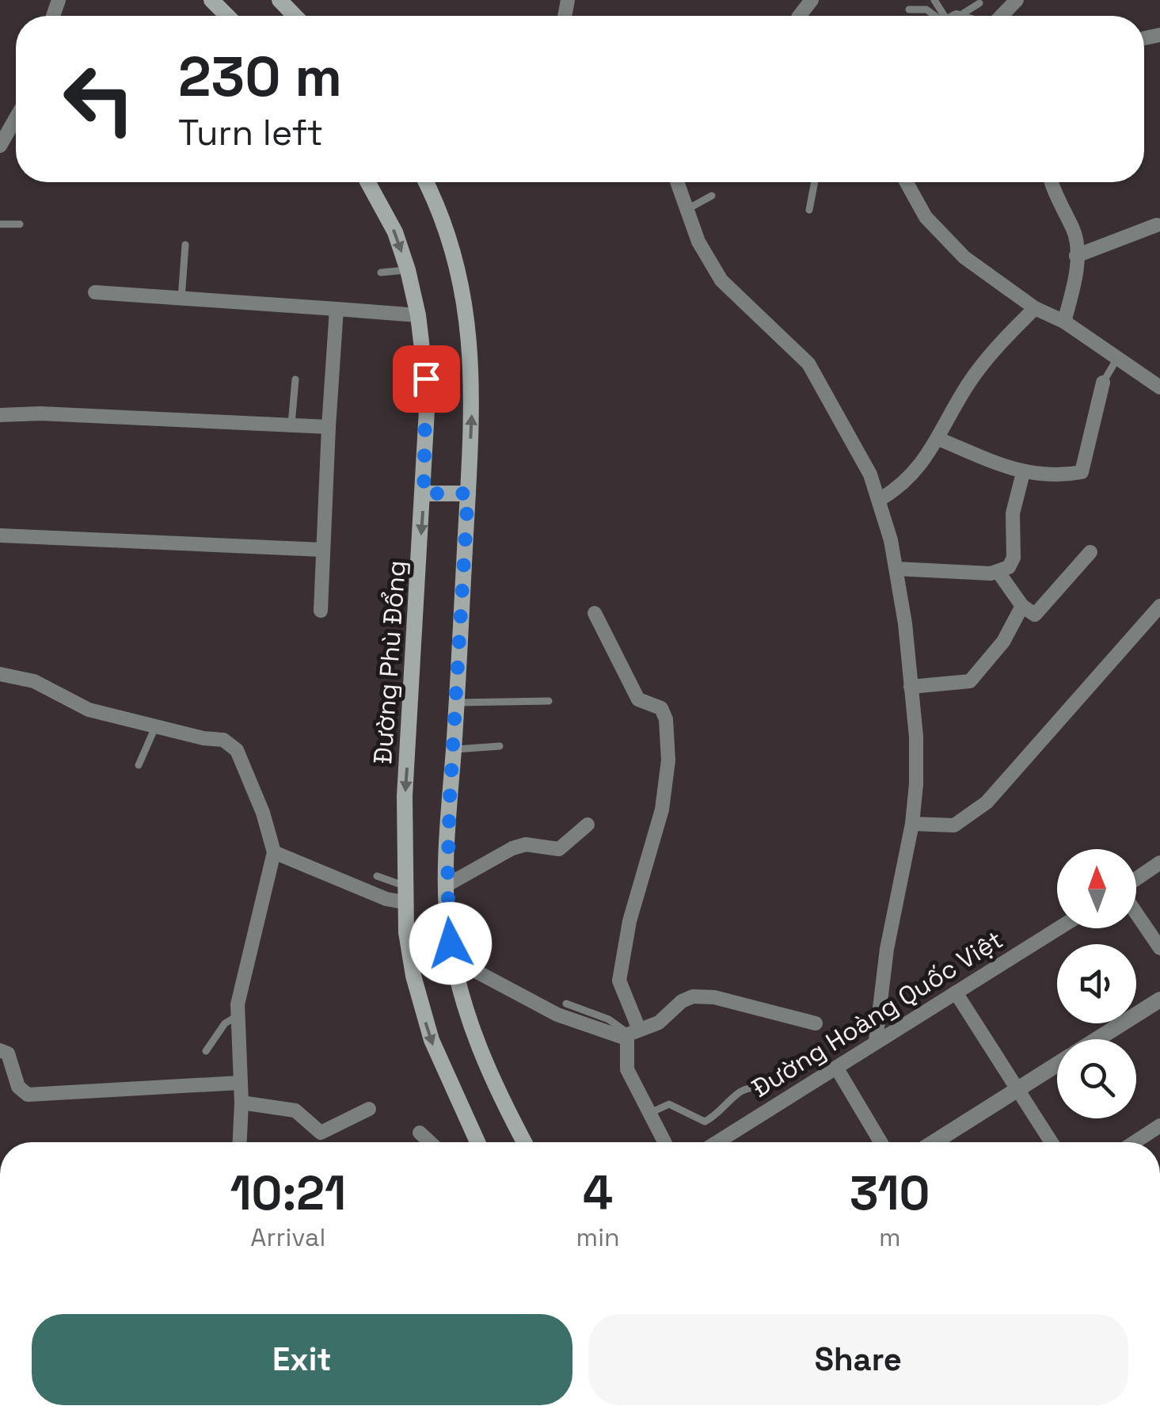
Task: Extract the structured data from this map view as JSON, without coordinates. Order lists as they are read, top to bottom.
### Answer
{
  "streets": {
    "main road": ["Đường Phù Đổng"],
    "street": ["Đường Hoàng Quốc Việt"]
  },
  "north": "top",
  "page": {
    "turn": ["230 m", "Turn left"],
    "eta": [
      "10:21",
      "Arrival",
      "4",
      "min",
      "310",
      "m"
    ],
    "buttons": ["Exit", "Share"]
  }
}
